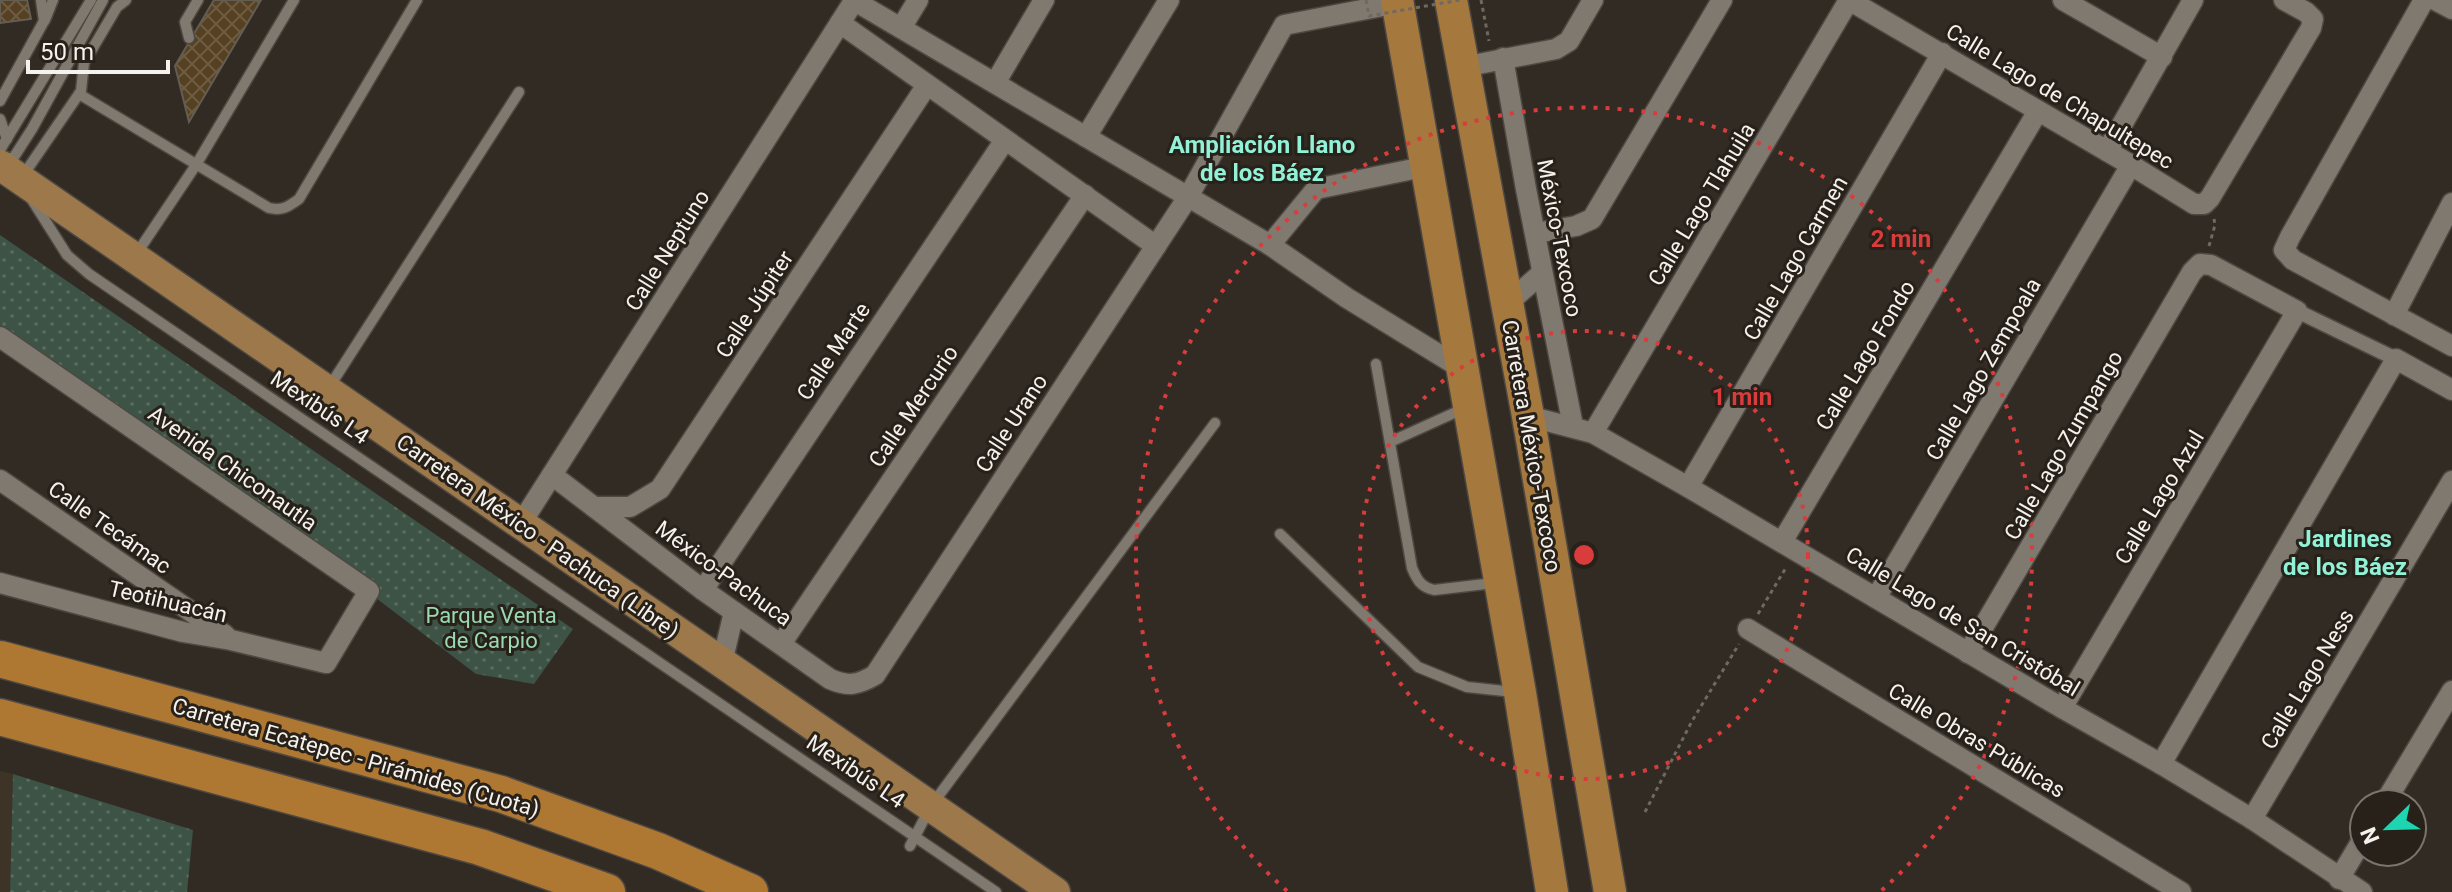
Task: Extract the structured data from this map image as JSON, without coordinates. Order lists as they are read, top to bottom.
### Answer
{
  "streets": {
    "highway": ["Carretera México-Texcoco", "Carretera Ecatepec - Pirámides (Cuota)"],
    "main road": ["Carretera México - Pachuca (Libre)"],
    "street": [
      "Calle Lago de Chapultepec",
      "Calle Lago Tlahuila",
      "México-Texcoco",
      "Calle Neptuno",
      "Calle Lago Carmen",
      "Calle Júpiter",
      "Calle Marte",
      "Calle Lago Fondo",
      "Calle Lago Zempoala",
      "Calle Mercurio",
      "Calle Urano",
      "Calle Lago Zumpango",
      "Avenida Chiconautla",
      "Calle Lago Azul",
      "Calle Tecámac",
      "México-Pachuca",
      "Teotihuacán",
      "Calle Lago de San Cristóbal",
      "Calle Lago Ness",
      "Calle Obras Públicas"
    ],
    "lane": ["Mexibús L4"]
  },
  "crossings": [
    ["Calle Lago de Chapultepec", "Calle Lago Tlahuila"],
    ["Calle Lago de Chapultepec", "Calle Lago Carmen"],
    ["Calle Lago de Chapultepec", "Calle Lago Fondo"],
    ["Calle Lago de Chapultepec", "Calle Lago Zempoala"],
    ["Calle Lago Tlahuila", "Calle Lago de San Cristóbal"],
    ["México-Texcoco", "Carretera México-Texcoco"],
    ["México-Texcoco", "Calle Lago de San Cristóbal"],
    ["Calle Neptuno", "Carretera México - Pachuca (Libre)"],
    ["Calle Neptuno", "México-Pachuca"],
    ["Calle Lago Carmen", "Calle Lago de San Cristóbal"],
    ["Calle Júpiter", "México-Pachuca"],
    ["Calle Marte", "México-Pachuca"],
    ["Calle Lago Fondo", "Calle Lago de San Cristóbal"],
    ["Calle Lago Zempoala", "Calle Lago de San Cristóbal"],
    ["Calle Mercurio", "México-Pachuca"],
    ["Mexibús L4", "Carretera México - Pachuca (Libre)"],
    ["Calle Urano", "México-Pachuca"],
    ["Calle Lago Zumpango", "Calle Lago de San Cristóbal"],
    ["Carretera México-Texcoco", "Calle Lago de San Cristóbal"],
    ["Avenida Chiconautla", "Teotihuacán"],
    ["Calle Lago Azul", "Calle Lago de San Cristóbal"],
    ["Calle Tecámac", "Teotihuacán"],
    ["Calle Lago de San Cristóbal", "Calle Lago Ness"]
  ],
  "districts": ["Ampliación Llano de los Báez", "Jardines de los Báez"],
  "parks": ["Parque Venta de Carpio"],
  "scale_bar": "50 m",
  "north": "bottom left",
  "rings": ["2 min", "1 min"]
}
